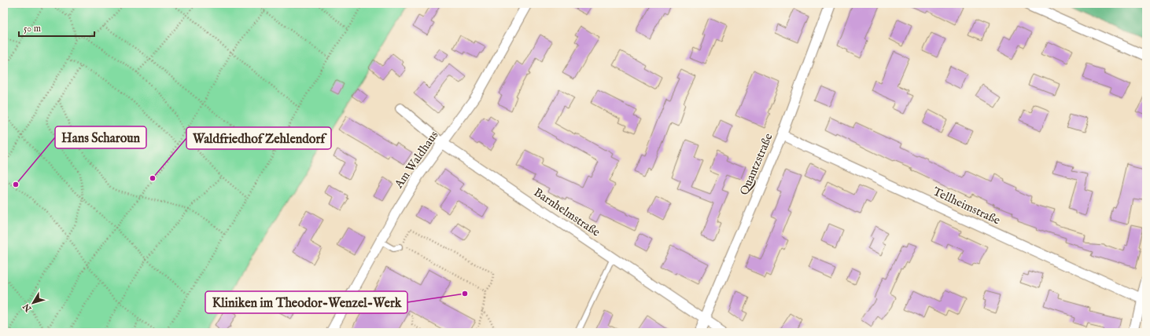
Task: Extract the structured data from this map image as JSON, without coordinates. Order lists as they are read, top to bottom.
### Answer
{
  "streets": {
    "street": [
      "Am Waldhaus",
      "Quantzstraße",
      "Tellheimstraße",
      "Barnhelmstraße"
    ]
  },
  "crossings": [
    ["Am Waldhaus", "Barnhelmstraße"],
    ["Quantzstraße", "Tellheimstraße"],
    ["Quantzstraße", "Barnhelmstraße"]
  ],
  "places": ["Waldfriedhof Zehlendorf", "Hans Scharoun", "Kliniken im Theodor-Wenzel-Werk"],
  "scale_bar": "50 m",
  "north": "bottom left"
}
